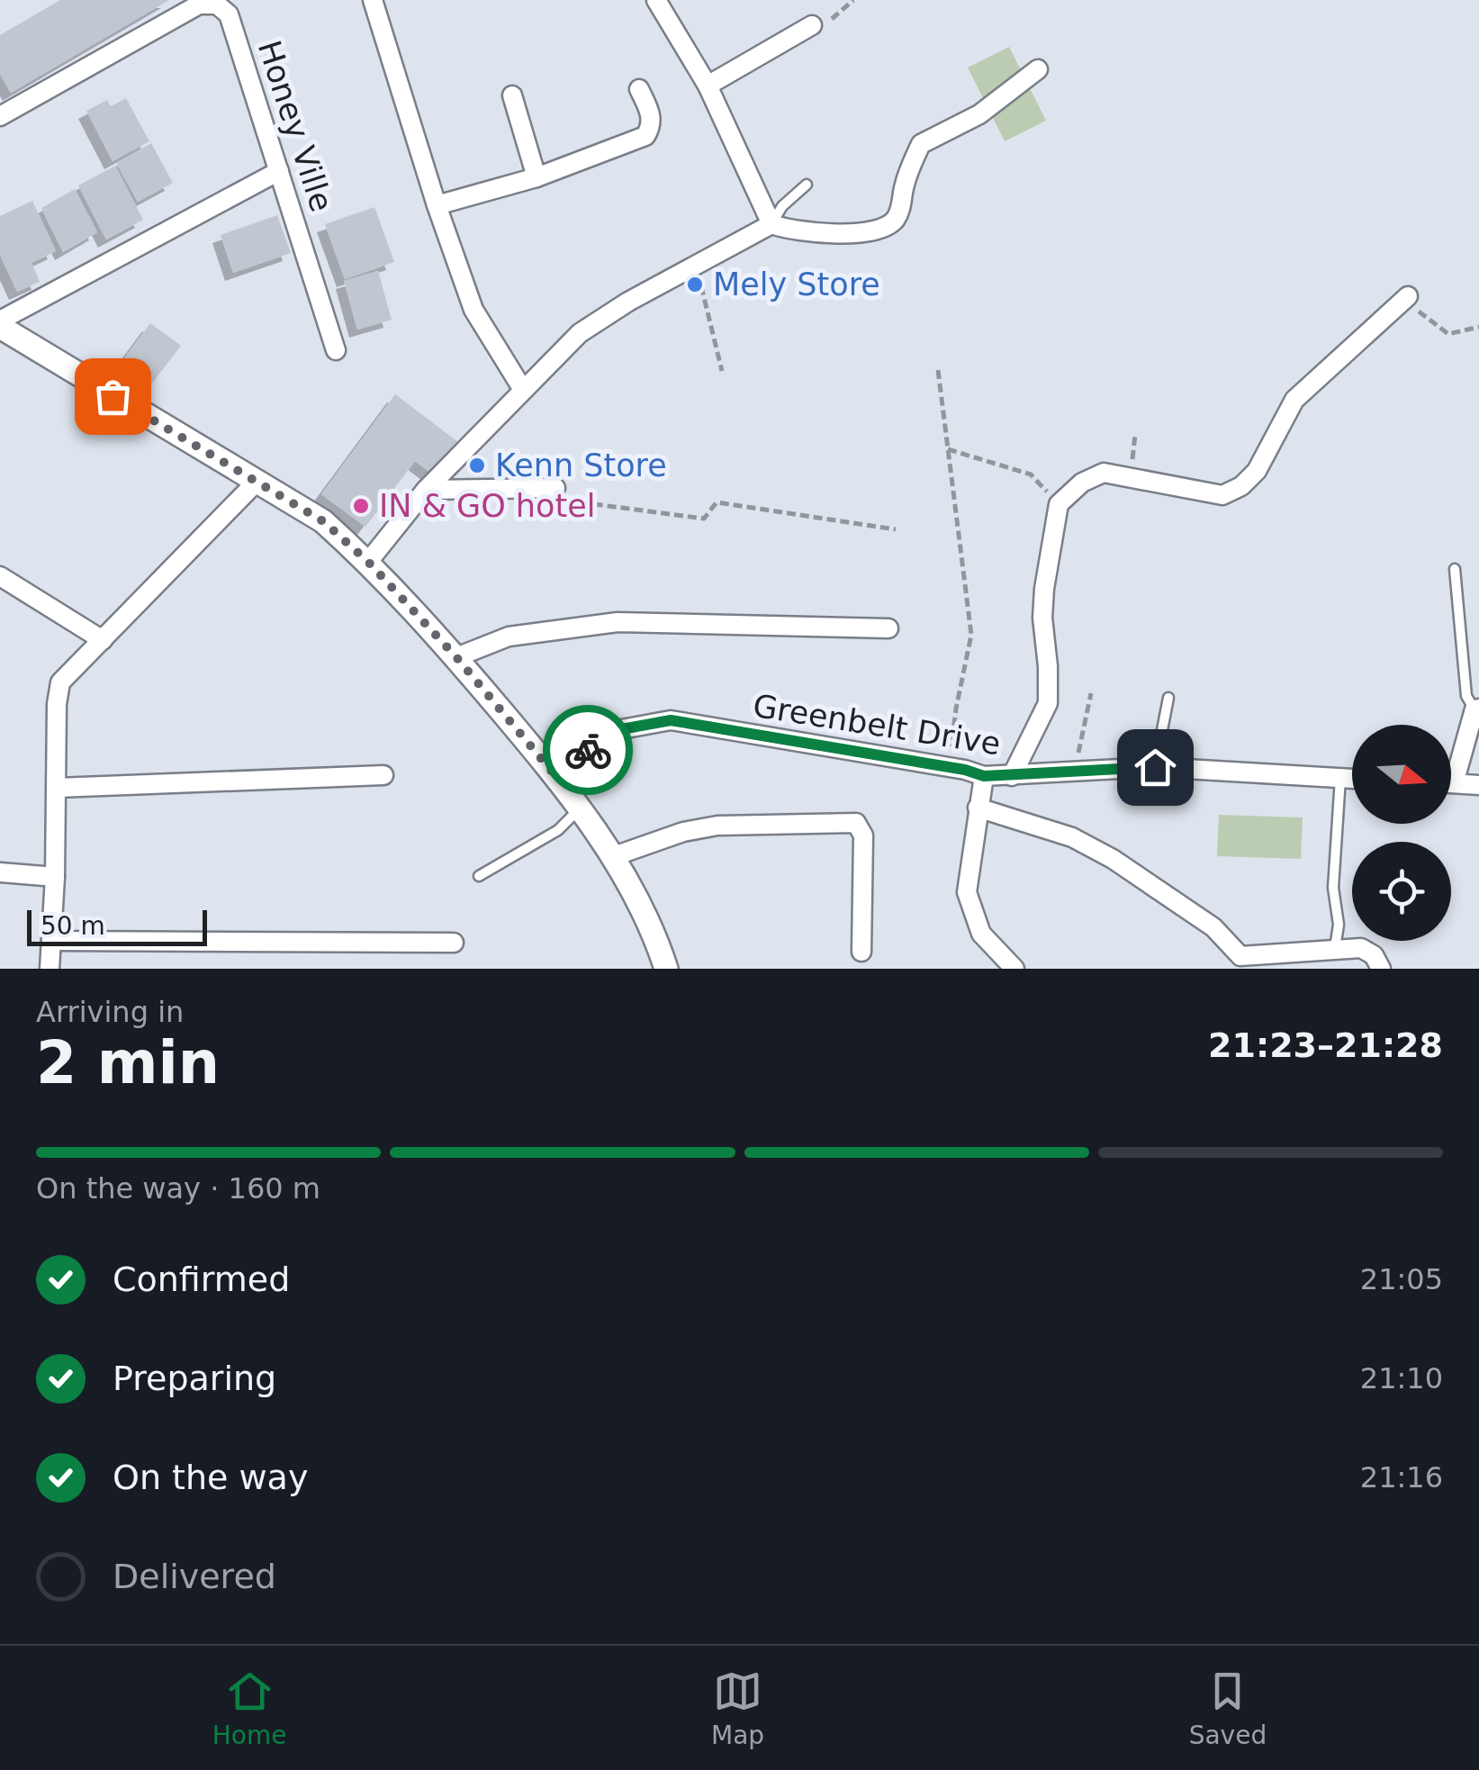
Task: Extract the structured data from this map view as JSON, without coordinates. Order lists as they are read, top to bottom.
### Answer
{
  "streets": {
    "street": ["Honey Ville", "Greenbelt Drive"]
  },
  "places": ["Mely Store", "Kenn Store", "IN & GO hotel"],
  "scale_bar": "50 m",
  "north": "right",
  "page": {
    "scale": "50 m",
    "heading": ["2 min", "Arriving in", "21:23–21:28"],
    "bar": "On the way · 160 m",
    "list": [
      ["Confirmed", "21:05"],
      ["Preparing", "21:10"],
      ["On the way", "21:16"],
      "Delivered"
    ],
    "tabs": ["Home", "Map", "Saved"]
  }
}
